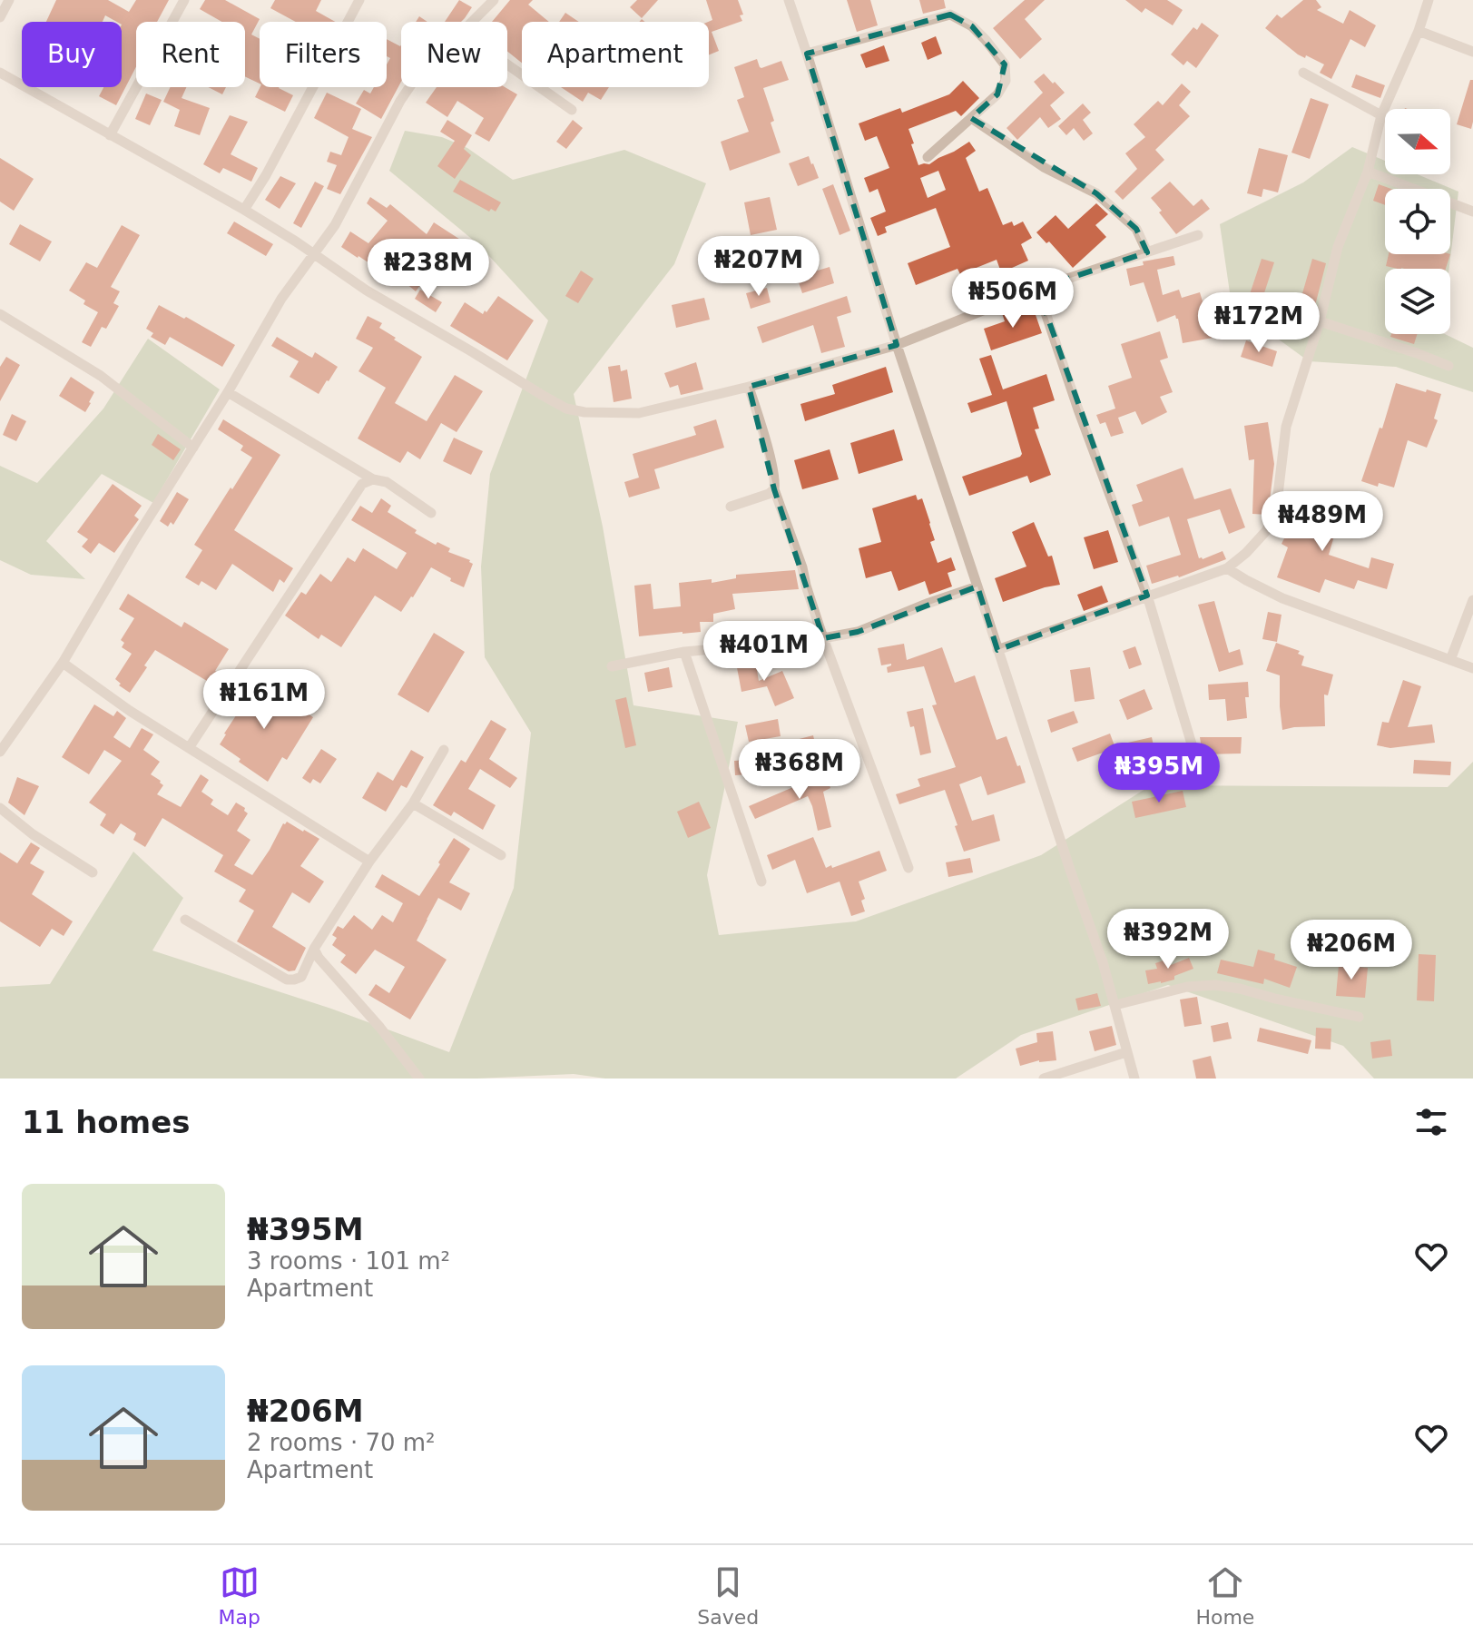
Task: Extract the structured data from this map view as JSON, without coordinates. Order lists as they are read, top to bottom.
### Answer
{
  "north": "right",
  "page": {
    "chip": [
      "Buy",
      "Rent",
      "Filters",
      "New",
      "Apartment"
    ],
    "price": [
      "₦207M",
      "₦238M",
      "₦506M",
      "₦172M",
      "₦489M",
      "₦401M",
      "₦161M",
      "₦368M",
      "₦395M",
      "₦392M",
      "₦206M"
    ],
    "heading": "11 homes",
    "list": [
      {
        "name": "₦395M",
        "note": "3 rooms · 101 m² · Apartment"
      },
      {
        "name": "₦206M",
        "note": "2 rooms · 70 m² · Apartment"
      }
    ],
    "tabs": ["Map", "Saved", "Home"]
  }
}
